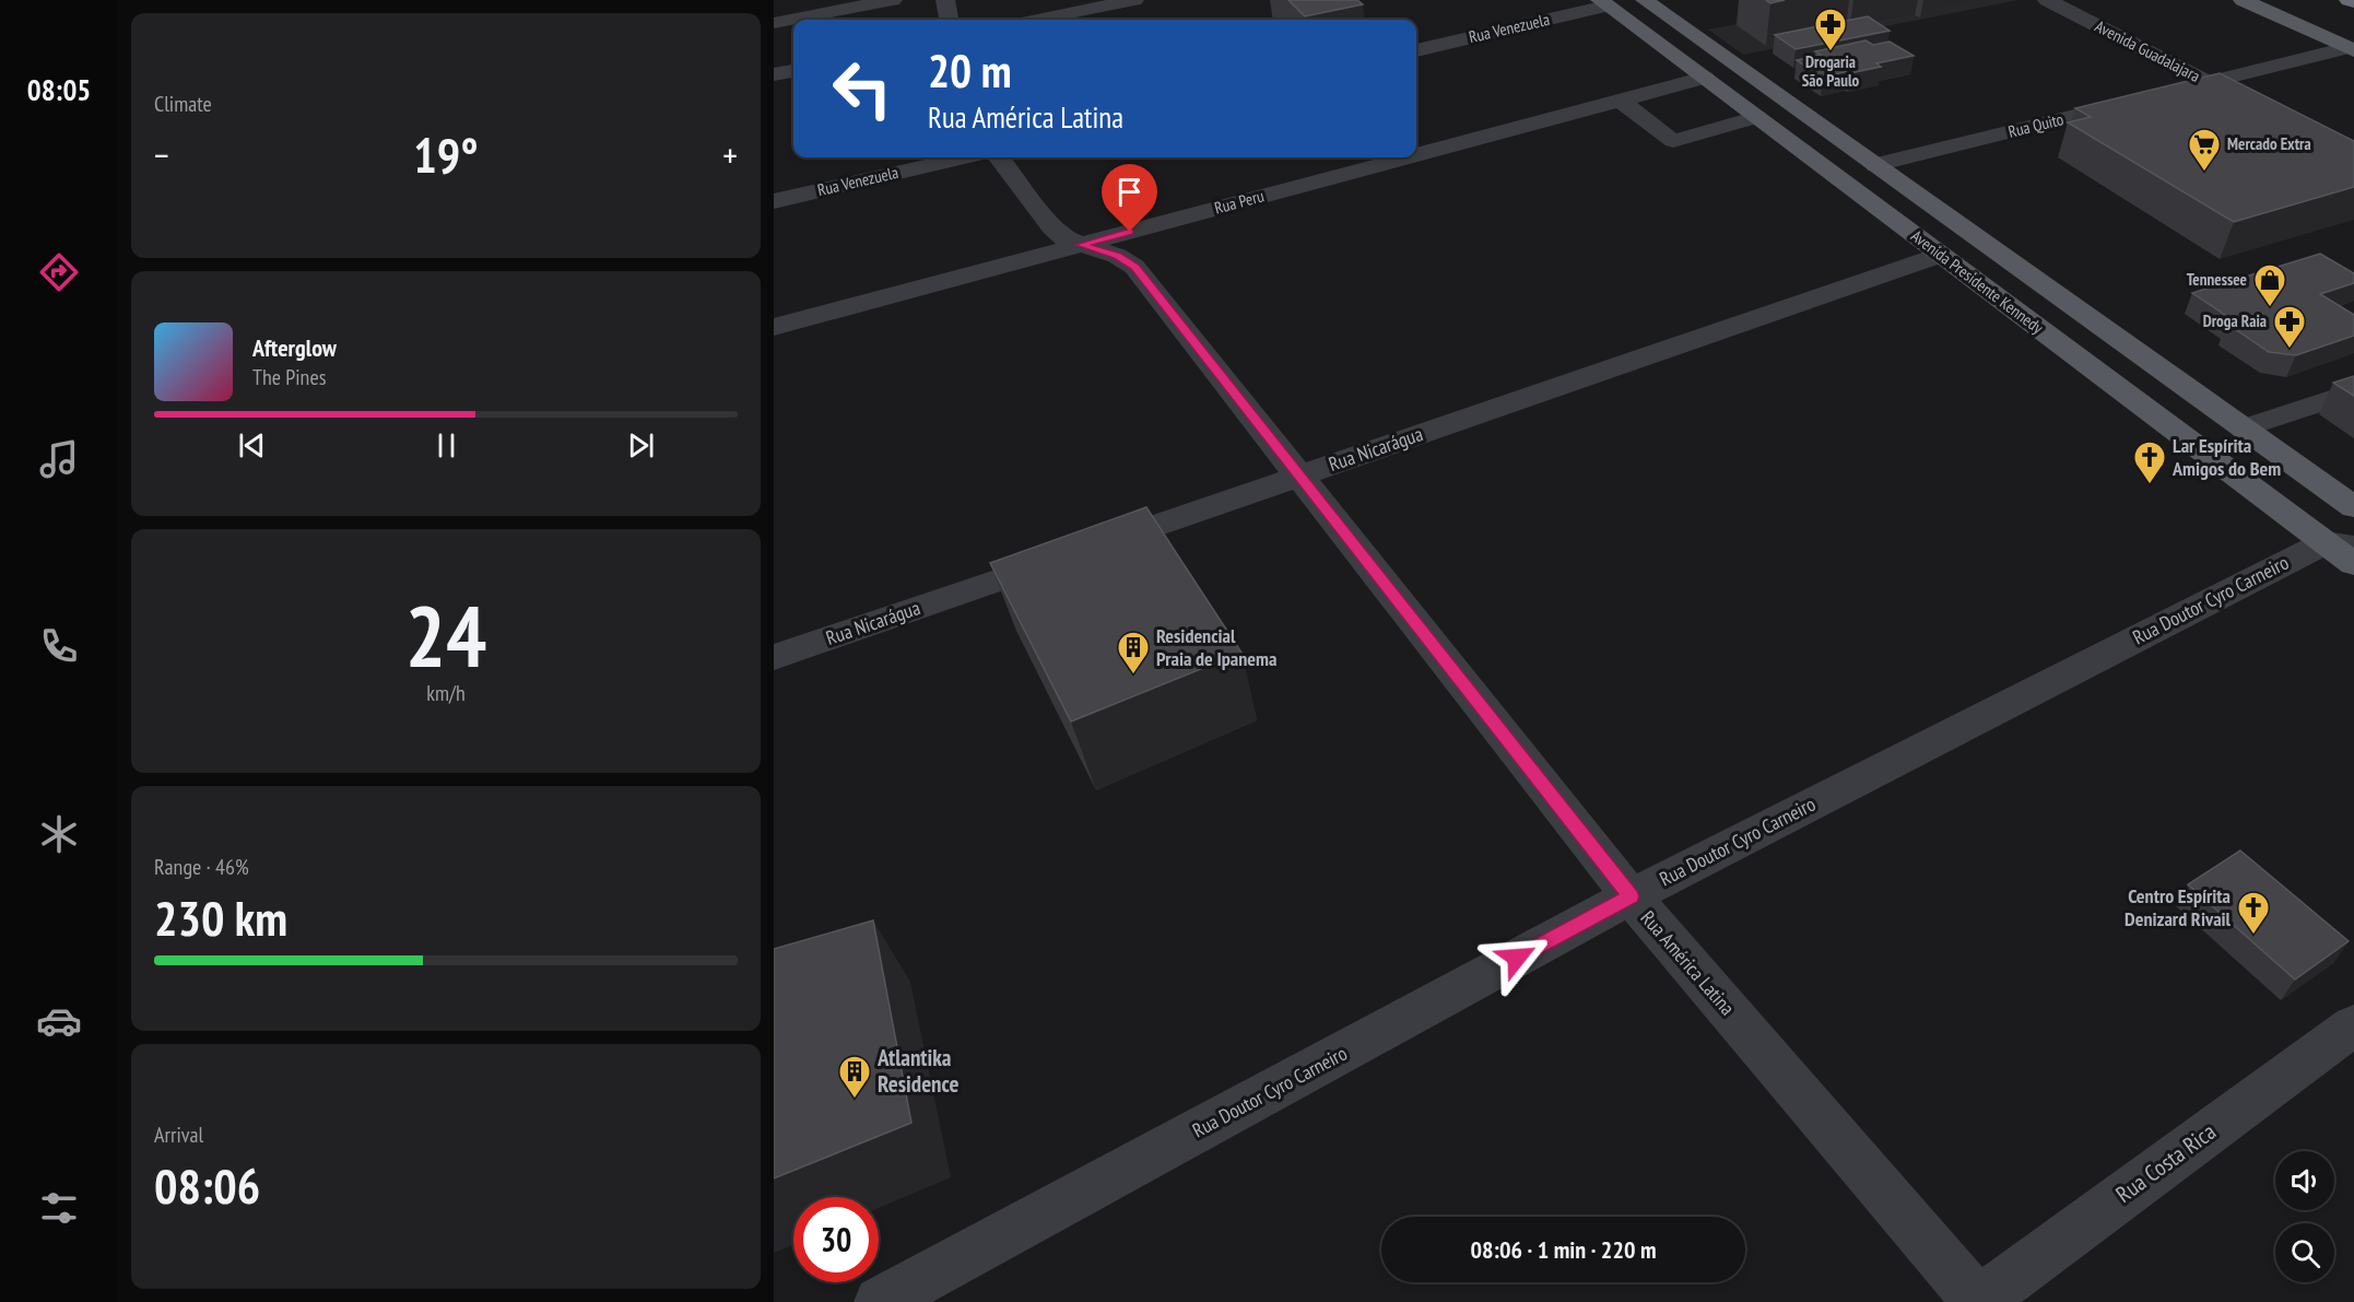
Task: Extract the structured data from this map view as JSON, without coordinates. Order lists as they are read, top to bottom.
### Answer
{
  "streets": {
    "main road": ["Avenida Presidente Kennedy"],
    "street": [
      "Rua Venezuela",
      "Avenida Guadalajara",
      "Rua Quito",
      "Rua Peru",
      "Rua Nicarágua",
      "Rua Doutor Cyro Carneiro",
      "Rua América Latina",
      "Rua Costa Rica"
    ]
  },
  "crossings": [
    ["Rua Venezuela", "Avenida Presidente Kennedy"],
    ["Avenida Guadalajara", "Rua Quito"],
    ["Rua Quito", "Avenida Presidente Kennedy"],
    ["Rua Peru", "Avenida Presidente Kennedy"],
    ["Rua Peru", "Rua América Latina"],
    ["Avenida Presidente Kennedy", "Rua Nicarágua"],
    ["Avenida Presidente Kennedy", "Rua Doutor Cyro Carneiro"],
    ["Rua Nicarágua", "Rua América Latina"],
    ["Rua Doutor Cyro Carneiro", "Rua América Latina"],
    ["Rua América Latina", "Rua Costa Rica"]
  ],
  "places": {
    "pharmacy": ["Drogaria São Paulo", "Droga Raia"],
    "supermarket": ["Mercado Extra"],
    "shop": ["Tennessee"],
    "church": ["Lar Espírita Amigos do Bem", "Centro Espírita Denizard Rivail"],
    "building": ["Residencial Praia de Ipanema", "Atlantika Residence"]
  },
  "page": {
    "tabs": "08:05",
    "tile": [
      "Climate",
      ["24", "km/h"],
      ["Range · 46%", "230 km"],
      ["Arrival", "08:06"]
    ],
    "turn": ["20 m", "Rua América Latina"],
    "heat": ["−", "19°", "+"],
    "song": ["Afterglow", "The Pines"],
    "limit": "30",
    "trip": "08:06 · 1 min · 220 m"
  }
}
